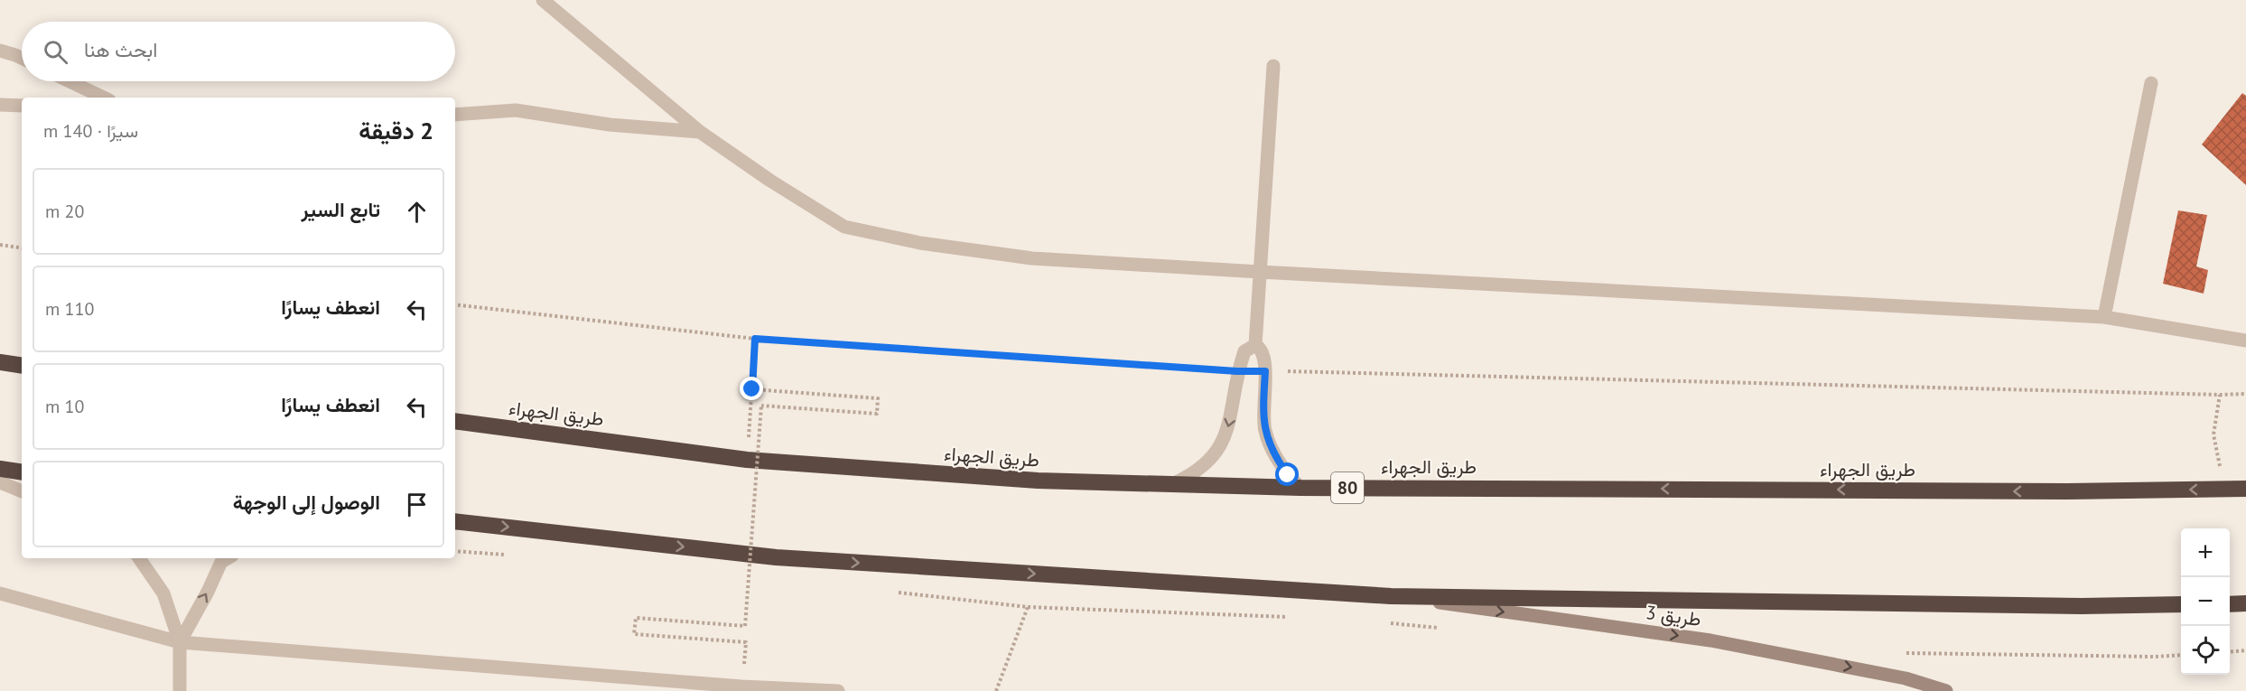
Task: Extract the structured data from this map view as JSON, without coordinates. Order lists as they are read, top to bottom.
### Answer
{
  "streets": {
    "highway": ["طريق الجهراء", "80"],
    "street": ["طريق 3"]
  },
  "one_way": ["طريق 3"],
  "page": {
    "search": "ابحث هنا",
    "heading": ["2 دقيقة", "سيرًا · 140 m"],
    "list": [
      ["تابع السير", "20 m"],
      ["انعطف يسارًا", "110 m"],
      ["انعطف يسارًا", "10 m"],
      "الوصول إلى الوجهة"
    ],
    "map_buttons": ["+", "−"]
  }
}
